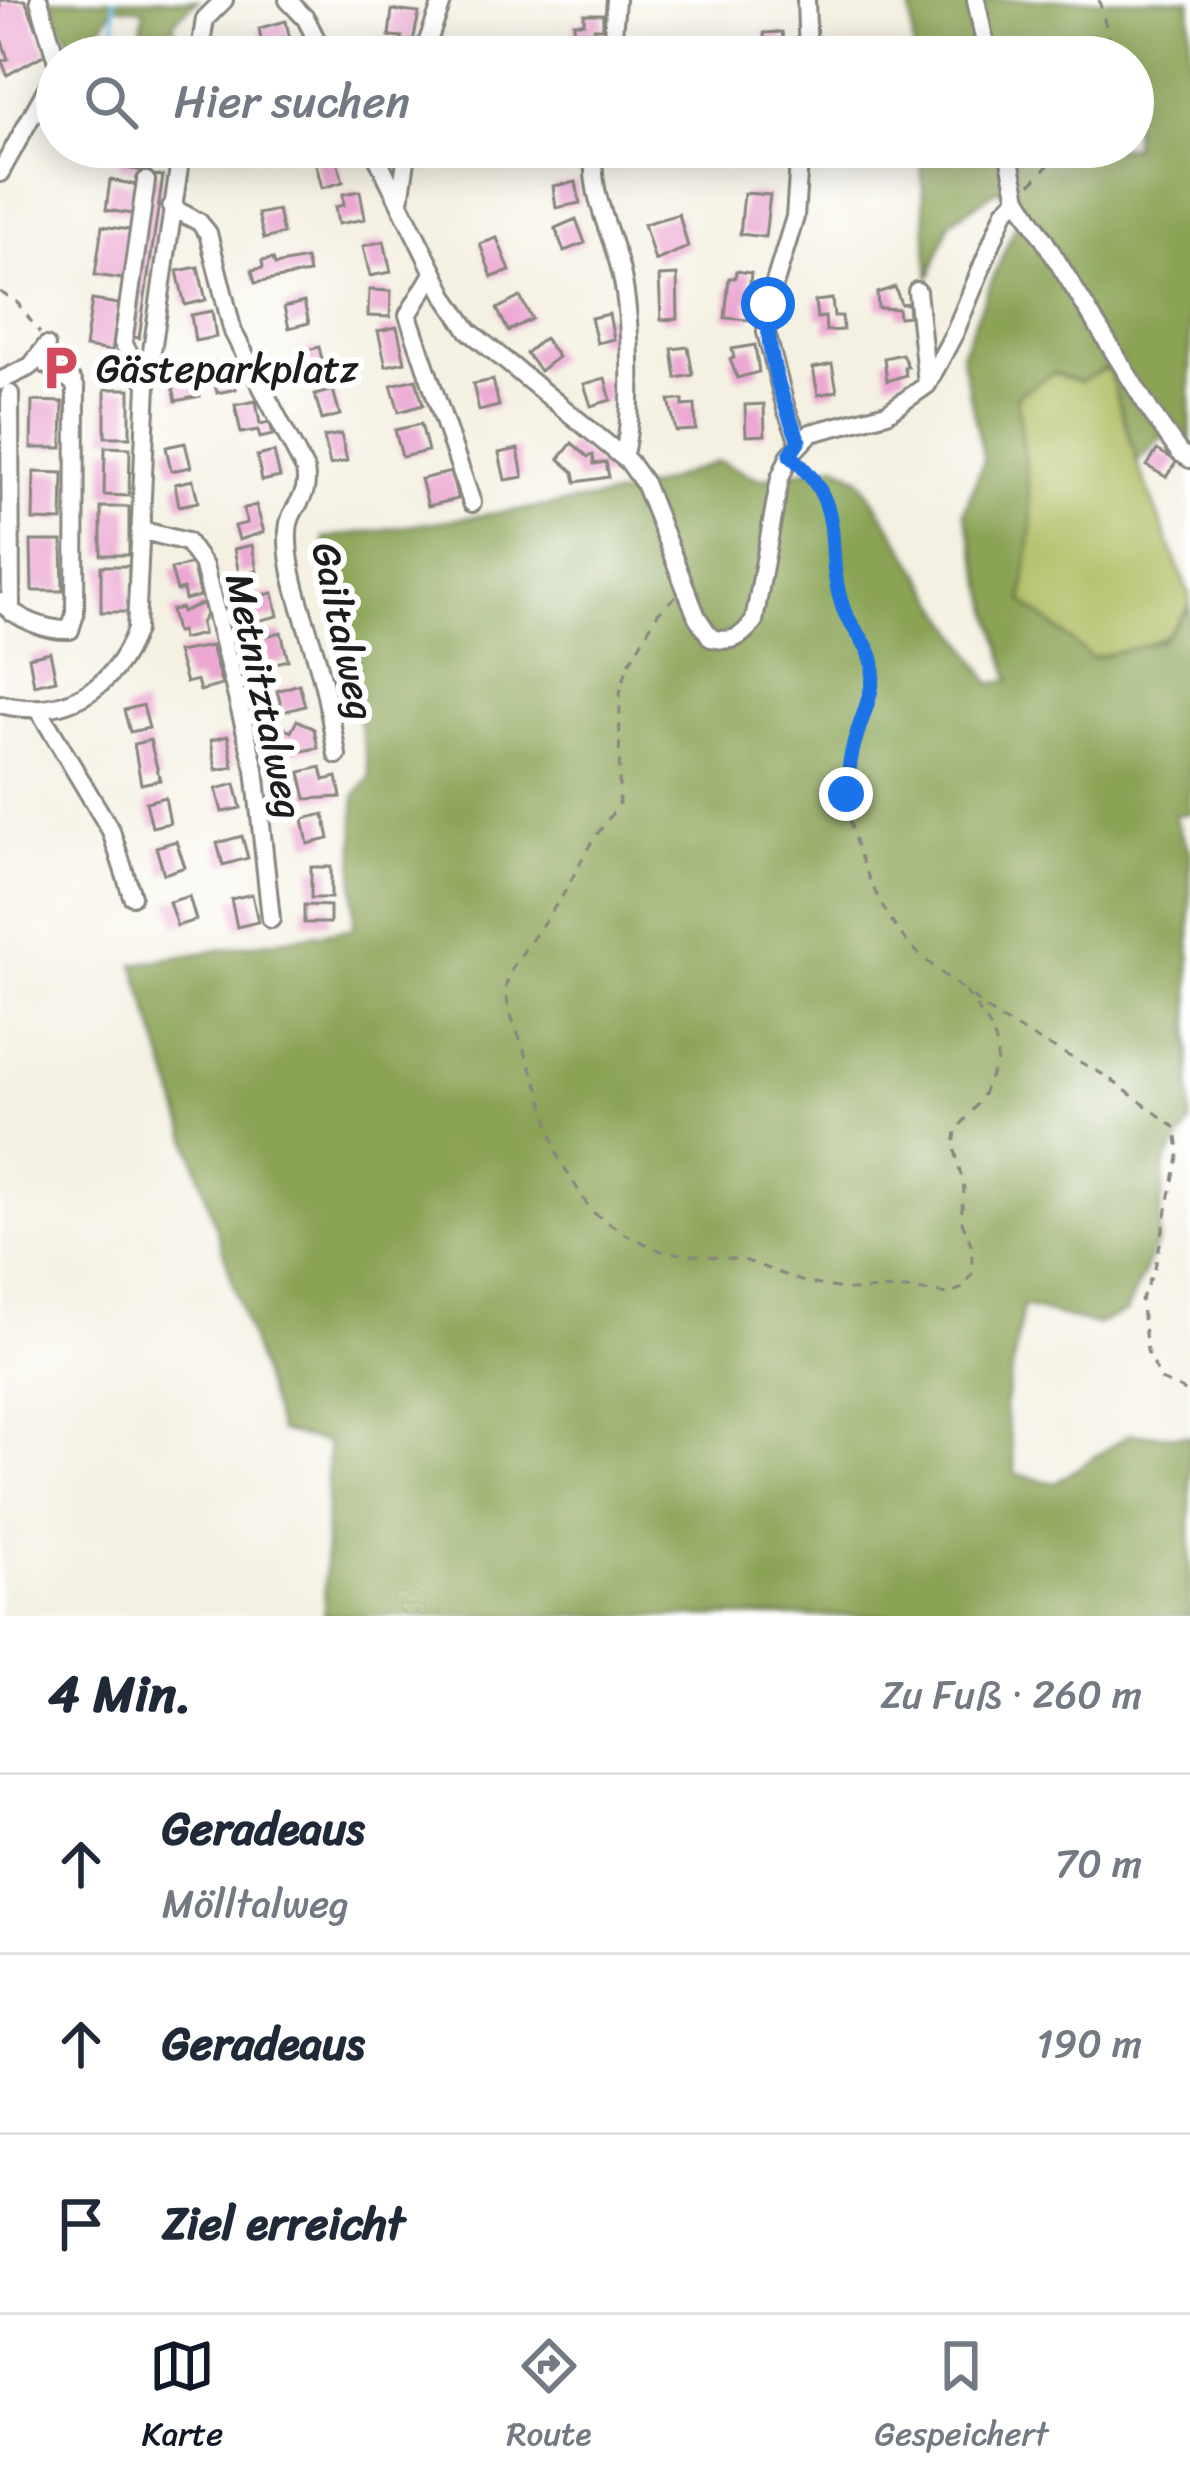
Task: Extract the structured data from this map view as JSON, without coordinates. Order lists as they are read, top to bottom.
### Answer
{
  "streets": {
    "street": ["Gailtalweg", "Metnitztalweg"]
  },
  "places": {
    "parking": ["Gästeparkplatz"]
  },
  "page": {
    "search": "Hier suchen",
    "heading": ["4 Min.", "Zu Fuß · 260 m"],
    "list": [
      ["Geradeaus", "Mölltalweg", "70 m"],
      ["Geradeaus", "190 m"],
      "Ziel erreicht"
    ],
    "nav": ["Karte", "Route", "Gespeichert"]
  }
}
